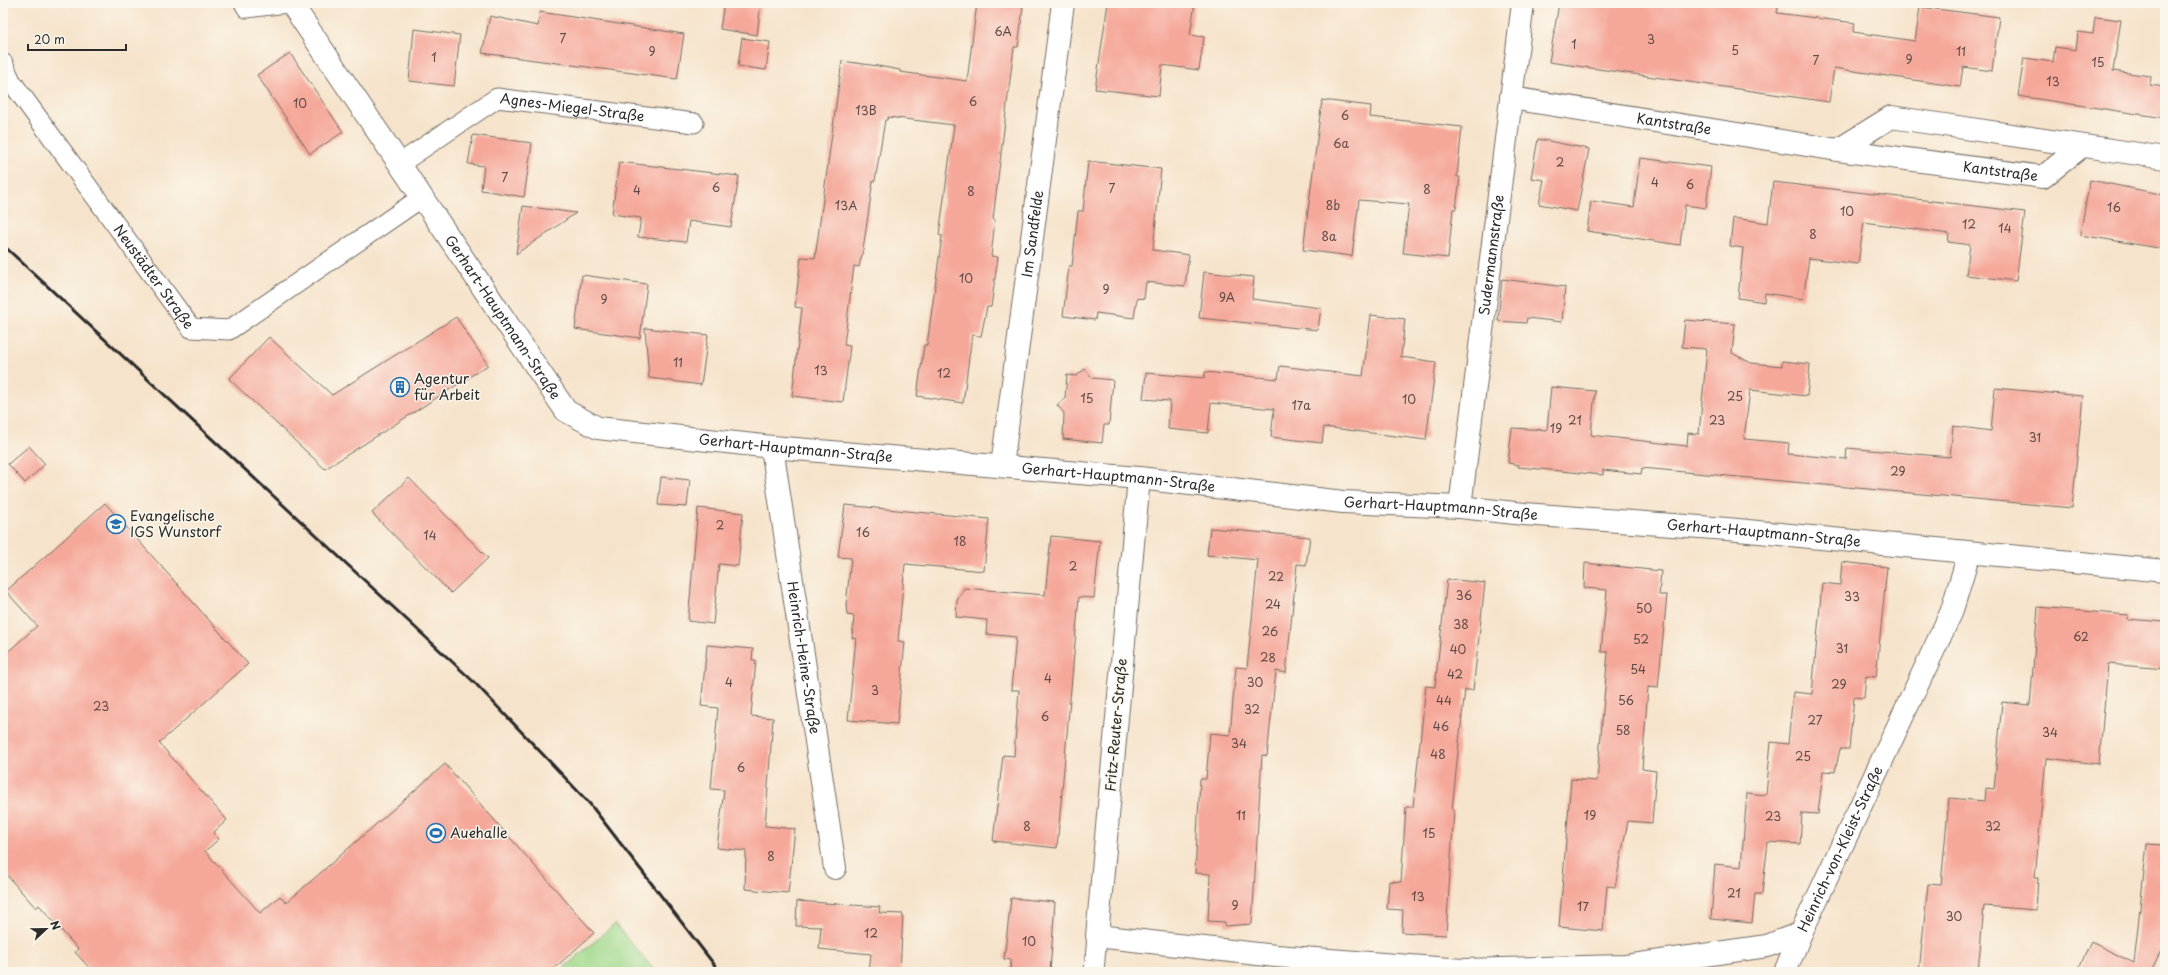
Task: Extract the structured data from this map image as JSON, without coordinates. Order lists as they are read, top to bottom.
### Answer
{
  "streets": {
    "street": [
      "Kantstraße",
      "Im Sandfelde",
      "Sudermannstraße",
      "Gerhart-Hauptmann-Straße",
      "Heinrich-Heine-Straße",
      "Fritz-Reuter-Straße",
      "Heinrich-von-Kleist-Straße"
    ],
    "lane": ["Agnes-Miegel-Straße", "Neustädter Straße"]
  },
  "crossings": [
    ["Agnes-Miegel-Straße", "Gerhart-Hauptmann-Straße"],
    ["Kantstraße", "Sudermannstraße"],
    ["Im Sandfelde", "Gerhart-Hauptmann-Straße"],
    ["Sudermannstraße", "Gerhart-Hauptmann-Straße"],
    ["Neustädter Straße", "Gerhart-Hauptmann-Straße"],
    ["Gerhart-Hauptmann-Straße", "Heinrich-Heine-Straße"],
    ["Gerhart-Hauptmann-Straße", "Fritz-Reuter-Straße"],
    ["Gerhart-Hauptmann-Straße", "Heinrich-von-Kleist-Straße"],
    ["Fritz-Reuter-Straße", "Heinrich-von-Kleist-Straße"]
  ],
  "places": {
    "building": ["Agentur für Arbeit"],
    "school or university": ["Evangelische IGS Wunstorf"],
    "sports": ["Auehalle"]
  },
  "house_numbers": [
    "6A",
    "7",
    "3",
    "1",
    "5",
    "9",
    "11",
    "1",
    "9",
    "7",
    "15",
    "13",
    "6",
    "10",
    "13B",
    "6",
    "6a",
    "2",
    "7",
    "4",
    "6",
    "6",
    "7",
    "8",
    "4",
    "8",
    "13A",
    "8b",
    "16",
    "10",
    "12",
    "14",
    "8",
    "8a",
    "10",
    "9",
    "9A",
    "9",
    "11",
    "13",
    "12",
    "25",
    "15",
    "10",
    "17a",
    "21",
    "23",
    "19",
    "31",
    "29",
    "2",
    "16",
    "14",
    "18",
    "2",
    "22",
    "36",
    "33",
    "24",
    "50",
    "38",
    "26",
    "62",
    "52",
    "31",
    "40",
    "28",
    "54",
    "42",
    "4",
    "4",
    "30",
    "29",
    "3",
    "44",
    "56",
    "23",
    "32",
    "6",
    "27",
    "46",
    "58",
    "34",
    "34",
    "48",
    "25",
    "6",
    "11",
    "19",
    "23",
    "8",
    "32",
    "15",
    "8",
    "21",
    "13",
    "9",
    "17",
    "30",
    "12",
    "10"
  ],
  "scale_bar": "20 m",
  "north": "right"
}
